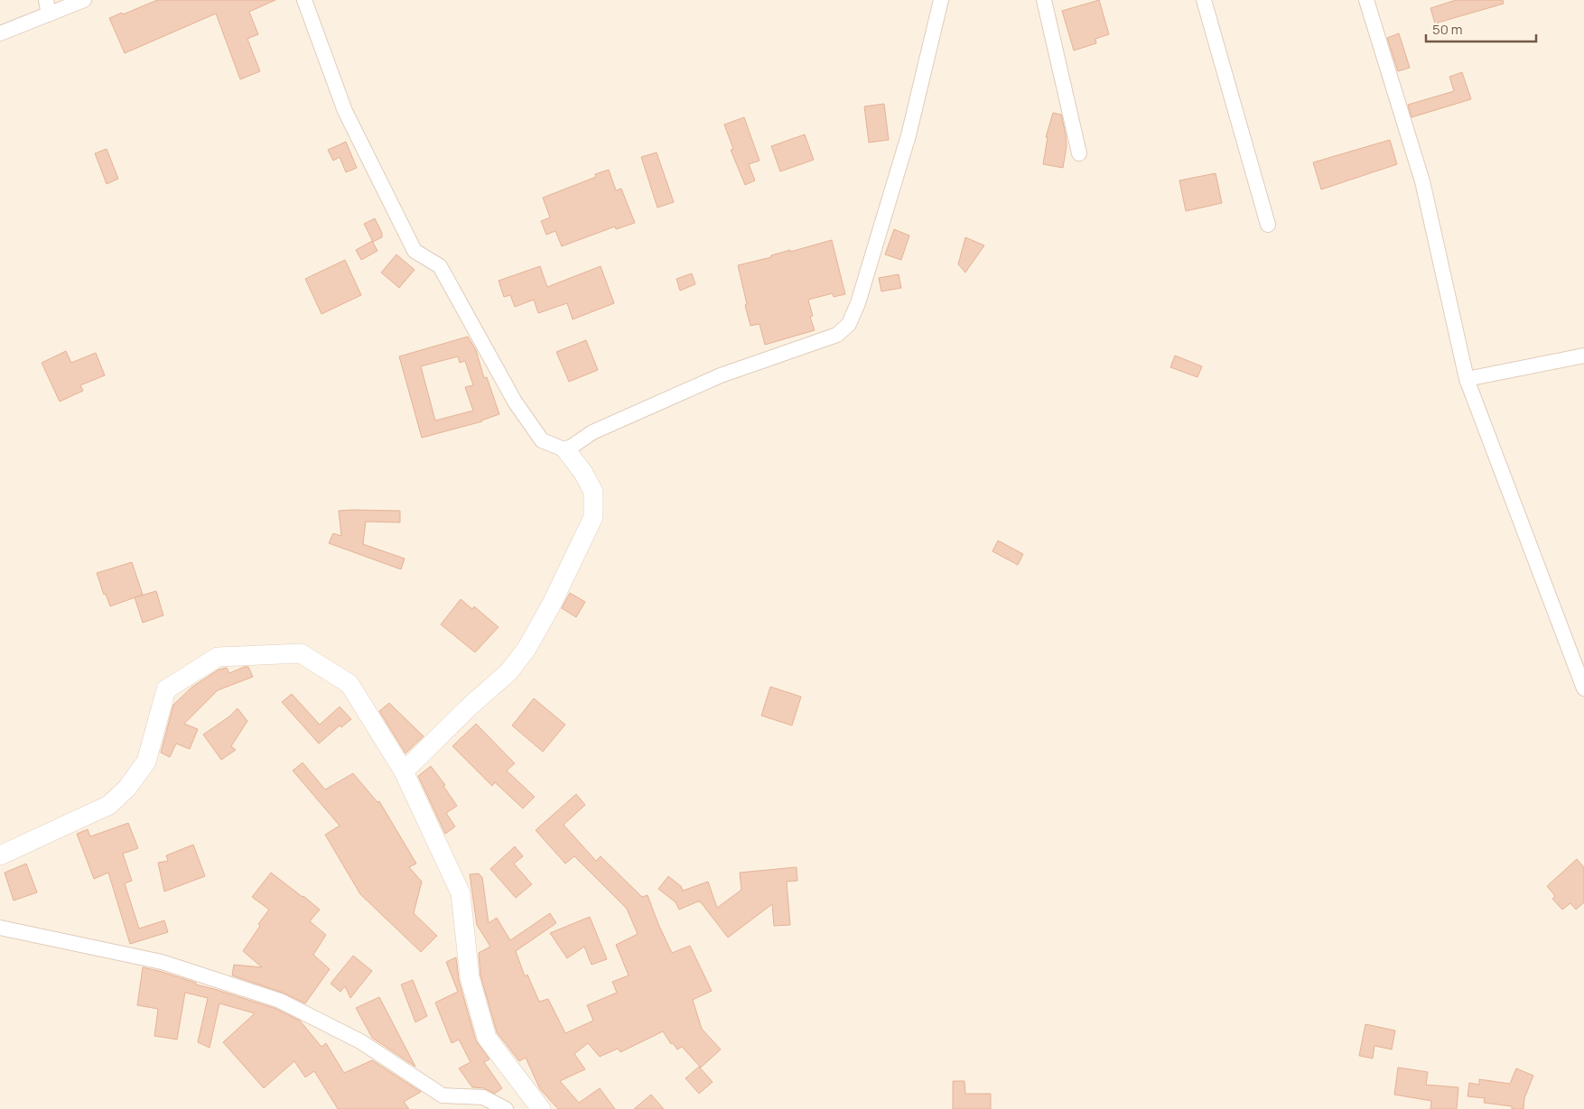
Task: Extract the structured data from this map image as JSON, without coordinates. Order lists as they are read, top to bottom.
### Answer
{
  "scale_bar": "50 m"
}
